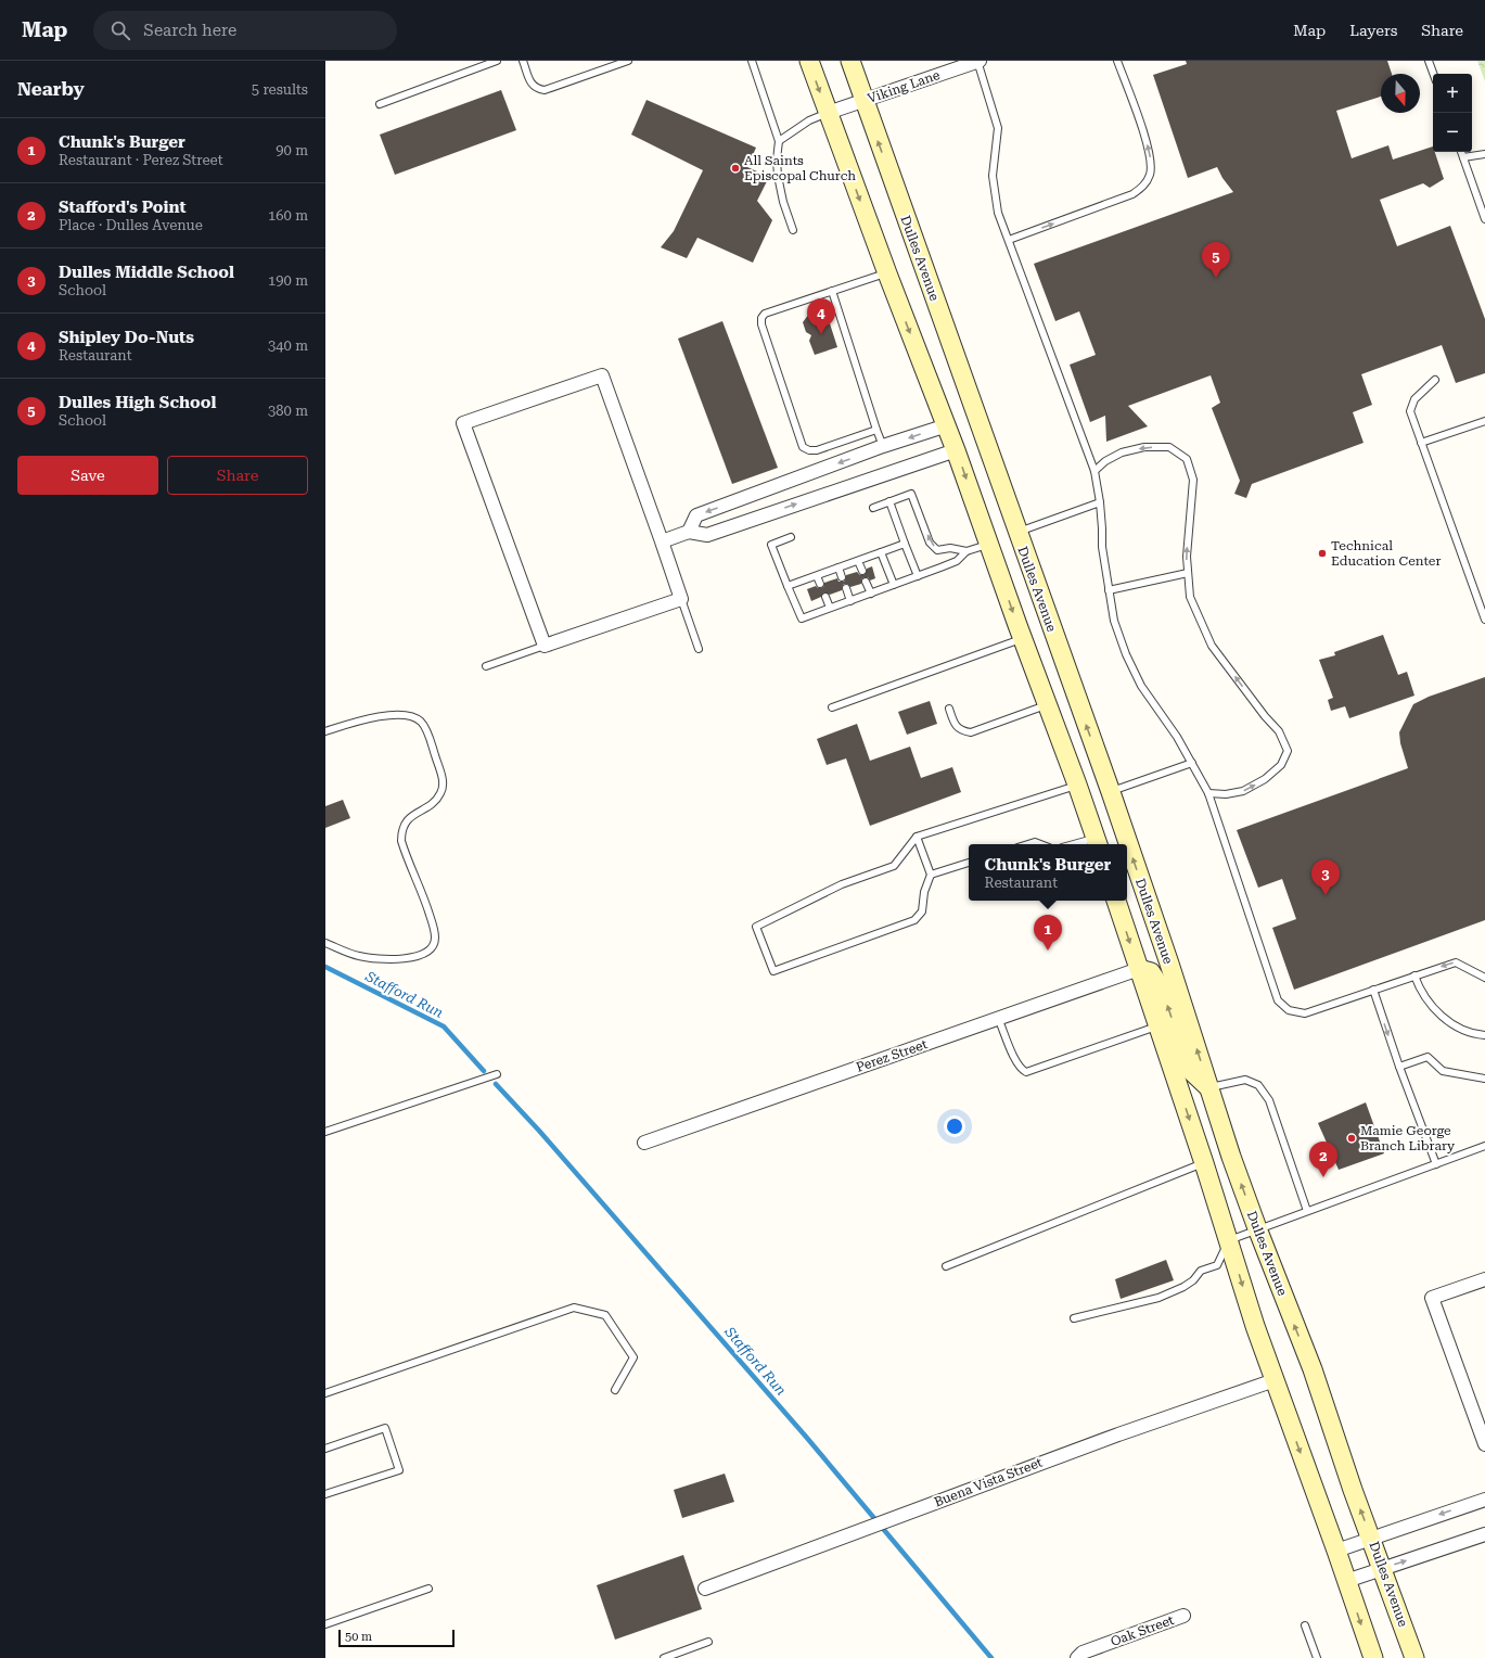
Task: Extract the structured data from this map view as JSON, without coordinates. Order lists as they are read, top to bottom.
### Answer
{
  "streets": {
    "main road": ["Dulles Avenue"],
    "street": [
      "Viking Lane",
      "Perez Street",
      "Buena Vista Street",
      "Oak Street"
    ]
  },
  "crossings": [
    ["Viking Lane", "Dulles Avenue"]
  ],
  "water": ["Stafford Run"],
  "places": ["All Saints Episcopal Church", "Technical Education Center", "Mamie George Branch Library"],
  "scale_bar": "50 m",
  "north": "bottom",
  "page": {
    "header": "Map",
    "search": "Search here",
    "nav": ["Map", "Layers", "Share"],
    "heading": ["Nearby", "5 results"],
    "map_buttons": ["+", "−"],
    "list": [
      {
        "mark": "1",
        "name": "Chunk's Burger",
        "note": "Restaurant · Perez Street",
        "value": "90 m"
      },
      {
        "mark": "2",
        "name": "Stafford's Point",
        "note": "Place · Dulles Avenue",
        "value": "160 m"
      },
      {
        "mark": "3",
        "name": "Dulles Middle School",
        "note": "School",
        "value": "190 m"
      },
      {
        "mark": "4",
        "name": "Shipley Do-Nuts",
        "note": "Restaurant",
        "value": "340 m"
      },
      {
        "mark": "5",
        "name": "Dulles High School",
        "note": "School",
        "value": "380 m"
      }
    ],
    "pins": [
      "5",
      "4",
      "3",
      "1",
      "2"
    ],
    "buttons": ["Save", "Share"],
    "popup": ["Chunk's Burger", "Restaurant"],
    "scale": "50 m"
  }
}
